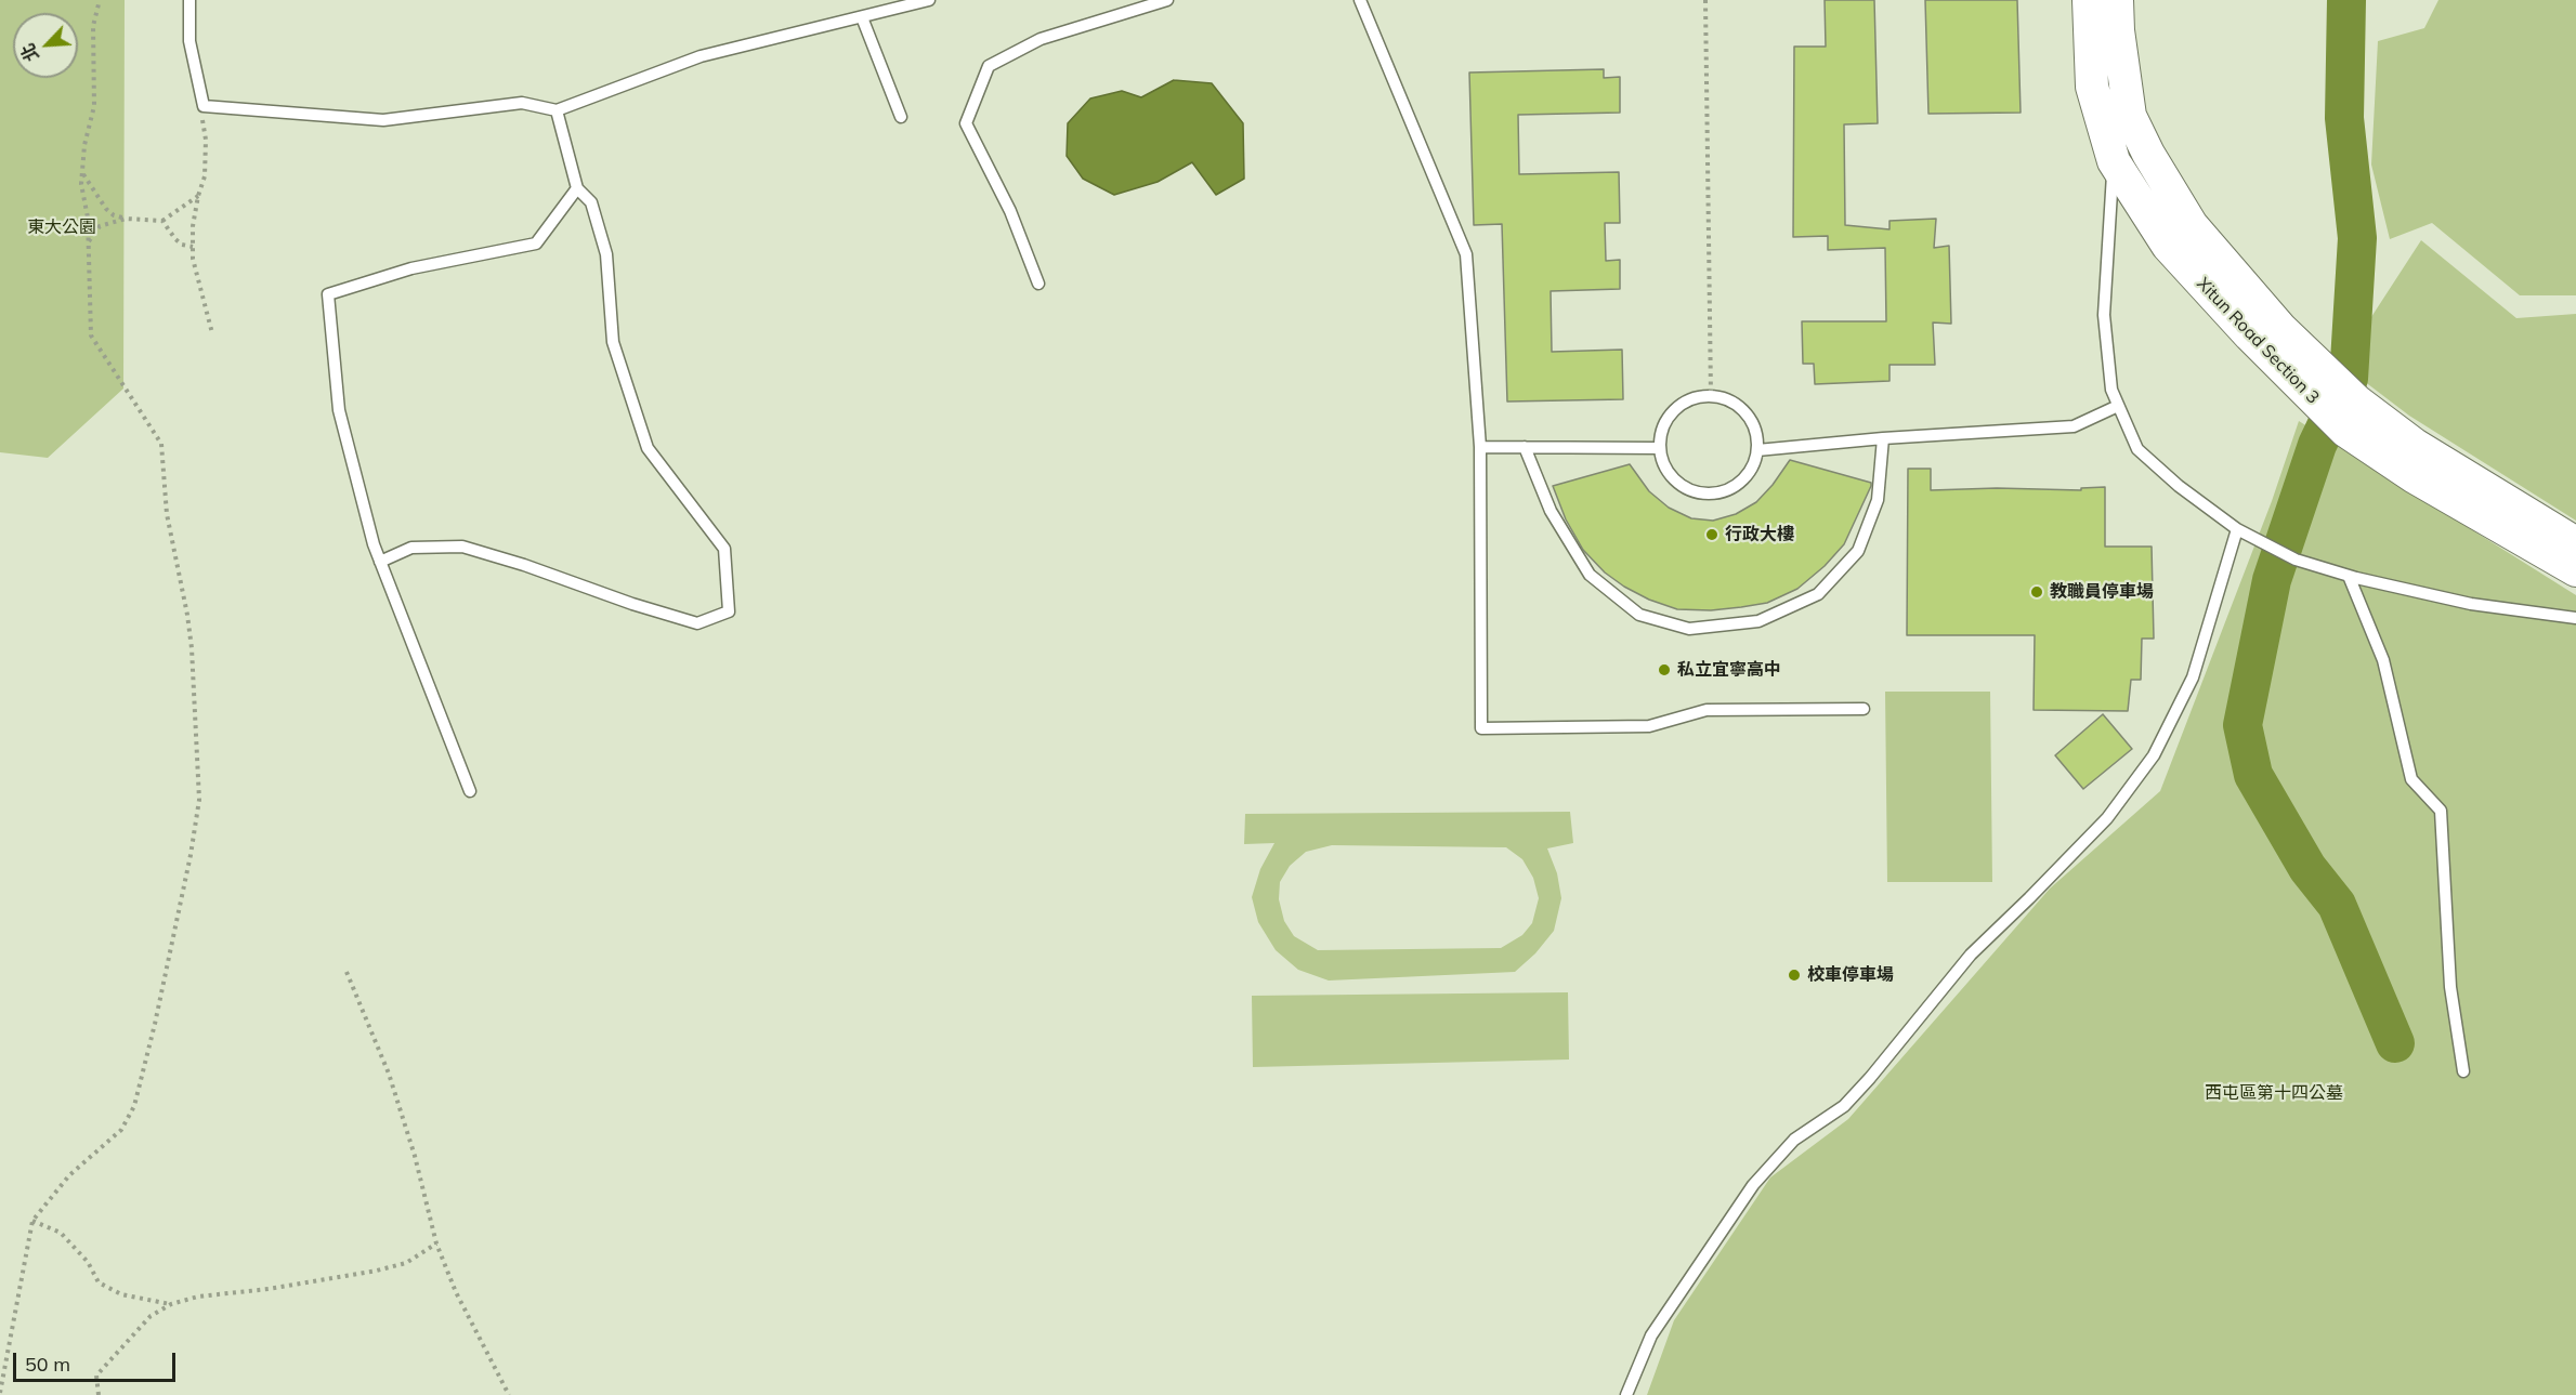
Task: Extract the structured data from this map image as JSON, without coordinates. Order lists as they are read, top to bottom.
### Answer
{
  "streets": {
    "street": ["Xitun Road Section 3"]
  },
  "parks": ["東大公園", "西屯區第十四公墓"],
  "places": [
    "行政大樓",
    "教職員停車場",
    "私立宜寧高中",
    "校車停車場"
  ],
  "scale_bar": "50 m",
  "north": "bottom left"
}
